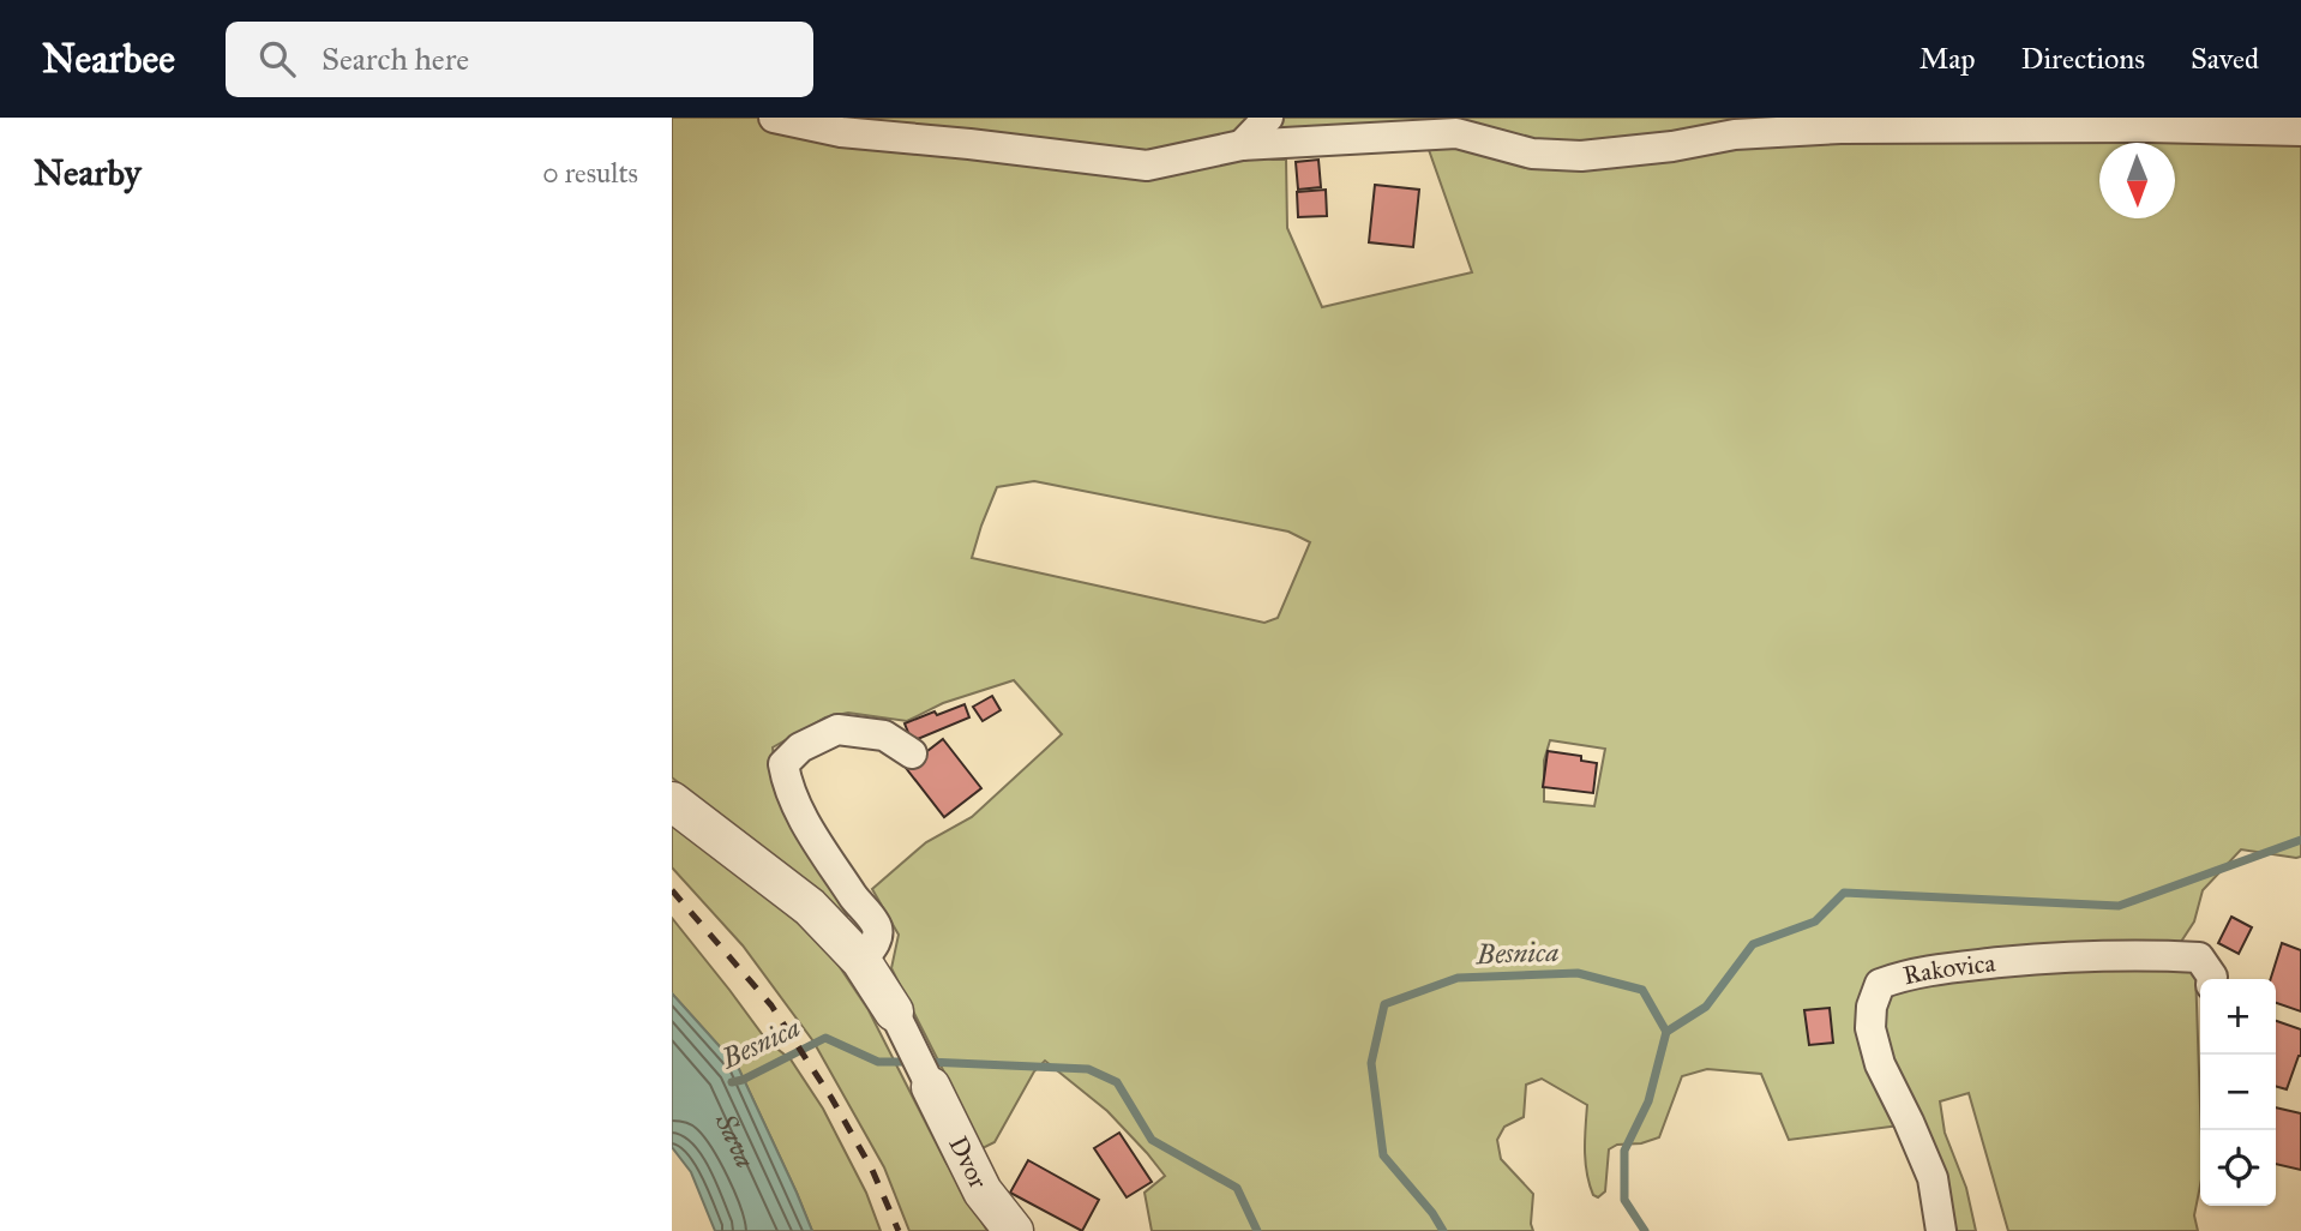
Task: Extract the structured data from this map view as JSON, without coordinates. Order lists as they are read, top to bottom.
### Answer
{
  "streets": {
    "street": ["Rakovica", "Dvor"]
  },
  "water": ["Besnica", "Sava"],
  "north": "bottom",
  "page": {
    "header": "Nearbee",
    "search": "Search here",
    "nav": ["Map", "Directions", "Saved"],
    "heading": ["Nearby", "0 results"],
    "map_buttons": ["+", "−"]
  }
}
